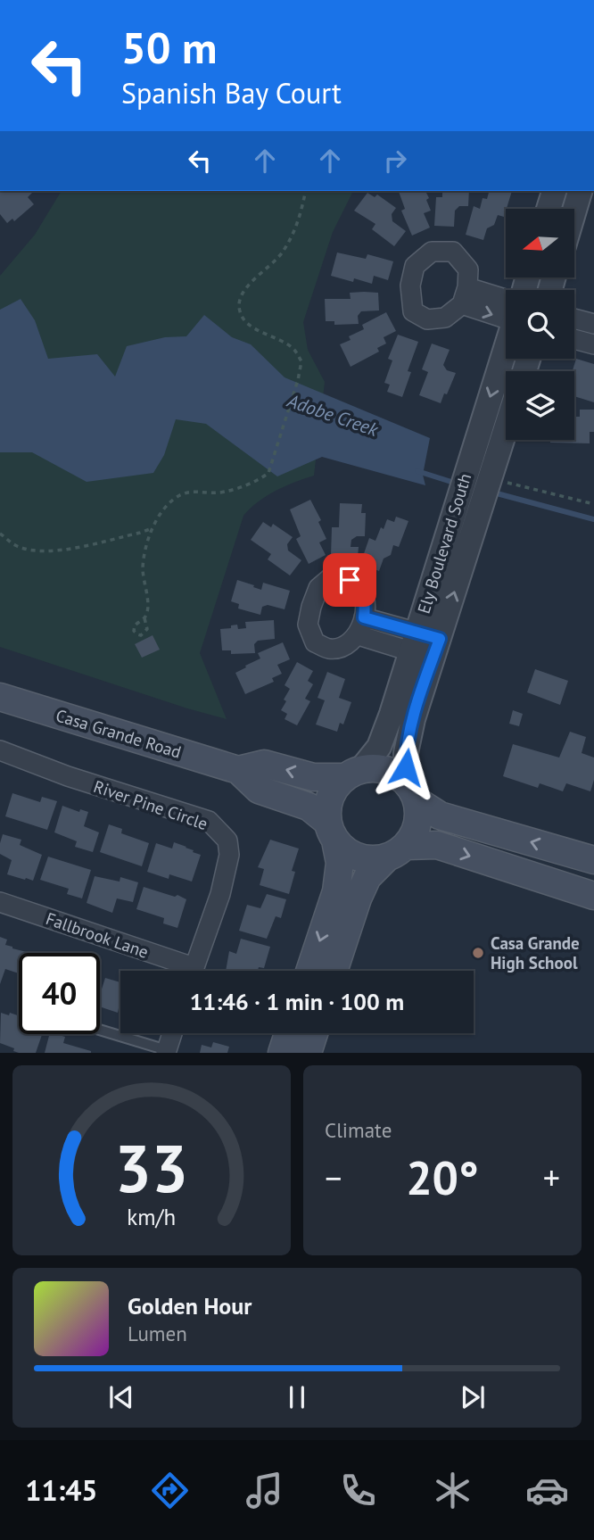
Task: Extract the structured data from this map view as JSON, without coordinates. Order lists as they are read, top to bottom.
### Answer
{
  "streets": {
    "main road": ["Casa Grande Road"],
    "street": ["Ely Boulevard South", "River Pine Circle", "Fallbrook Lane"]
  },
  "crossings": [
    ["Ely Boulevard South", "Casa Grande Road"]
  ],
  "water": ["Adobe Creek"],
  "places": ["Casa Grande High School"],
  "north": "left",
  "page": {
    "turn": ["50 m", "Spanish Bay Court"],
    "limit": "40",
    "trip": "11:46 · 1 min · 100 m",
    "tile": "Climate",
    "heat": ["−", "20°", "+"],
    "song": ["Golden Hour", "Lumen"],
    "tabs": "11:45",
    "gauge": ["33", "km/h"]
  }
}
